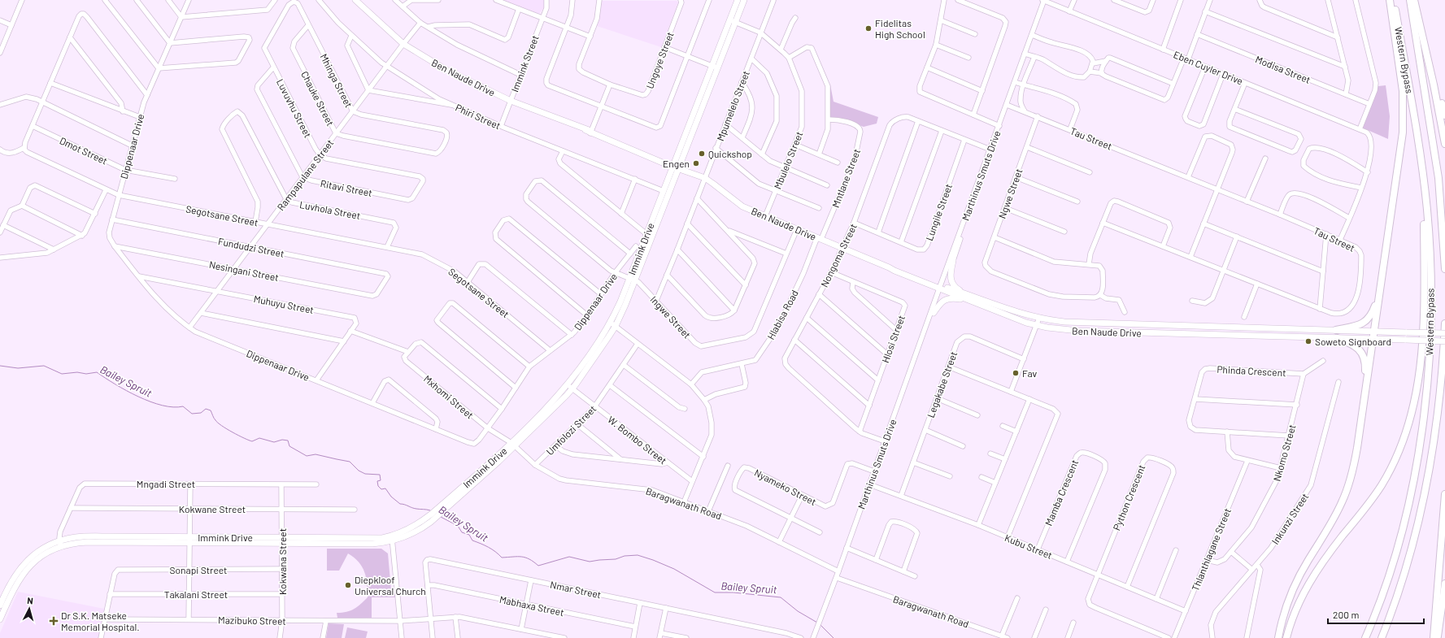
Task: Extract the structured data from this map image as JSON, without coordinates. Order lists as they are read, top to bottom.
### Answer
{
  "streets": {
    "highway": ["Western Bypass"],
    "main road": ["Ben Naude Drive", "Immink Drive"],
    "street": [
      "Ungoye Street",
      "Immink Street",
      "Eben Cuyler Drive",
      "Modisa Street",
      "Mhinga Street",
      "Chauke Street",
      "Mpumelelo Street",
      "Luvuvhu Street",
      "Phiri Street",
      "Tau Street",
      "Dippenaar Drive",
      "Dmot Street",
      "Mbulelo Street",
      "Rampapulane Street",
      "Marthinus Smuts Drive",
      "Mntlane Street",
      "Ritavi Street",
      "Ngwe Street",
      "Luvhola Street",
      "Lungile Street",
      "Segotsane Street",
      "Fundudzi Street",
      "Nongoma Street",
      "Nesingani Street",
      "Muhuyu Street",
      "Hlabisa Road",
      "Ingwe Street",
      "Hlosi Street",
      "Phinda Crescent",
      "Legakabe Street",
      "Mxhomi Street",
      "Umfolozi Street",
      "W. Bombo Street",
      "Nkomo Street",
      "Mngadi Street",
      "Nyameko Street",
      "Mamba Crescent",
      "Python Crescent",
      "Baragwanath Road",
      "Kokwane Street",
      "Inkunzi Street",
      "Kubu Street",
      "Thlanthlagane Street",
      "Kokwana Street",
      "Sonapi Street",
      "Nmar Street",
      "Takalani Street",
      "Mabhaxa Street",
      "Mazibuko Street"
    ]
  },
  "crossings": [
    ["Immink Street", "Ben Naude Drive"],
    ["Immink Street", "Phiri Street"],
    ["Eben Cuyler Drive", "Marthinus Smuts Drive"],
    ["Ben Naude Drive", "Mpumelelo Street"],
    ["Ben Naude Drive", "Mbulelo Street"],
    ["Ben Naude Drive", "Rampapulane Street"],
    ["Ben Naude Drive", "Marthinus Smuts Drive"],
    ["Ben Naude Drive", "Mntlane Street"],
    ["Ben Naude Drive", "Immink Drive"],
    ["Ben Naude Drive", "Nongoma Street"],
    ["Ben Naude Drive", "Hlabisa Road"],
    ["Ben Naude Drive", "Ingwe Street"],
    ["Mhinga Street", "Chauke Street"],
    ["Mhinga Street", "Luvuvhu Street"],
    ["Mhinga Street", "Rampapulane Street"],
    ["Chauke Street", "Rampapulane Street"],
    ["Mpumelelo Street", "Mbulelo Street"],
    ["Mpumelelo Street", "Ingwe Street"],
    ["Luvuvhu Street", "Rampapulane Street"],
    ["Luvuvhu Street", "Ritavi Street"],
    ["Phiri Street", "Rampapulane Street"],
    ["Phiri Street", "Immink Drive"],
    ["Tau Street", "Marthinus Smuts Drive"],
    ["Tau Street", "Ngwe Street"],
    ["Dippenaar Drive", "Dmot Street"],
    ["Dippenaar Drive", "Rampapulane Street"],
    ["Dippenaar Drive", "Segotsane Street"],
    ["Dippenaar Drive", "Fundudzi Street"],
    ["Dippenaar Drive", "Nesingani Street"],
    ["Dippenaar Drive", "Muhuyu Street"],
    ["Dippenaar Drive", "Ingwe Street"],
    ["Dippenaar Drive", "Mxhomi Street"],
    ["Mbulelo Street", "Immink Drive"],
    ["Rampapulane Street", "Ritavi Street"],
    ["Rampapulane Street", "Luvhola Street"],
    ["Rampapulane Street", "Segotsane Street"],
    ["Rampapulane Street", "Fundudzi Street"],
    ["Rampapulane Street", "Nesingani Street"],
    ["Rampapulane Street", "Muhuyu Street"],
    ["Marthinus Smuts Drive", "Nongoma Street"],
    ["Marthinus Smuts Drive", "Nyameko Street"],
    ["Marthinus Smuts Drive", "Baragwanath Road"],
    ["Marthinus Smuts Drive", "Kubu Street"],
    ["Mntlane Street", "Hlabisa Road"],
    ["Luvhola Street", "Segotsane Street"],
    ["Lungile Street", "Nongoma Street"],
    ["Fundudzi Street", "Nesingani Street"],
    ["Immink Drive", "Ingwe Street"],
    ["Immink Drive", "Mxhomi Street"],
    ["Immink Drive", "W. Bombo Street"],
    ["Immink Drive", "Mngadi Street"],
    ["Immink Drive", "Baragwanath Road"],
    ["Immink Drive", "Kokwana Street"],
    ["Nongoma Street", "Hlosi Street"],
    ["Phinda Crescent", "Nkomo Street"],
    ["Legakabe Street", "Kubu Street"],
    ["Mxhomi Street", "Baragwanath Road"],
    ["Umfolozi Street", "W. Bombo Street"],
    ["Umfolozi Street", "Baragwanath Road"],
    ["Nkomo Street", "Thlanthlagane Street"],
    ["Mngadi Street", "Kokwane Street"],
    ["Mngadi Street", "Kokwana Street"],
    ["Mamba Crescent", "Kubu Street"],
    ["Python Crescent", "Kubu Street"],
    ["Kokwane Street", "Kokwana Street"],
    ["Kubu Street", "Thlanthlagane Street"],
    ["Kokwana Street", "Sonapi Street"],
    ["Kokwana Street", "Takalani Street"],
    ["Kokwana Street", "Mazibuko Street"],
    ["Sonapi Street", "Takalani Street"],
    ["Nmar Street", "Mabhaxa Street"],
    ["Nmar Street", "Mazibuko Street"]
  ],
  "water": ["Bailey Spruit"],
  "places": {
    "other": [
      "Fidelitas High School",
      "Quickshop",
      "Engen",
      "Soweto Signboard",
      "Fav",
      "Diepkloof Universal Church"
    ],
    "health": ["Dr S.K. Matseke Memorial Hospital."]
  },
  "scale_bar": "200 m",
  "north": "top"
}
